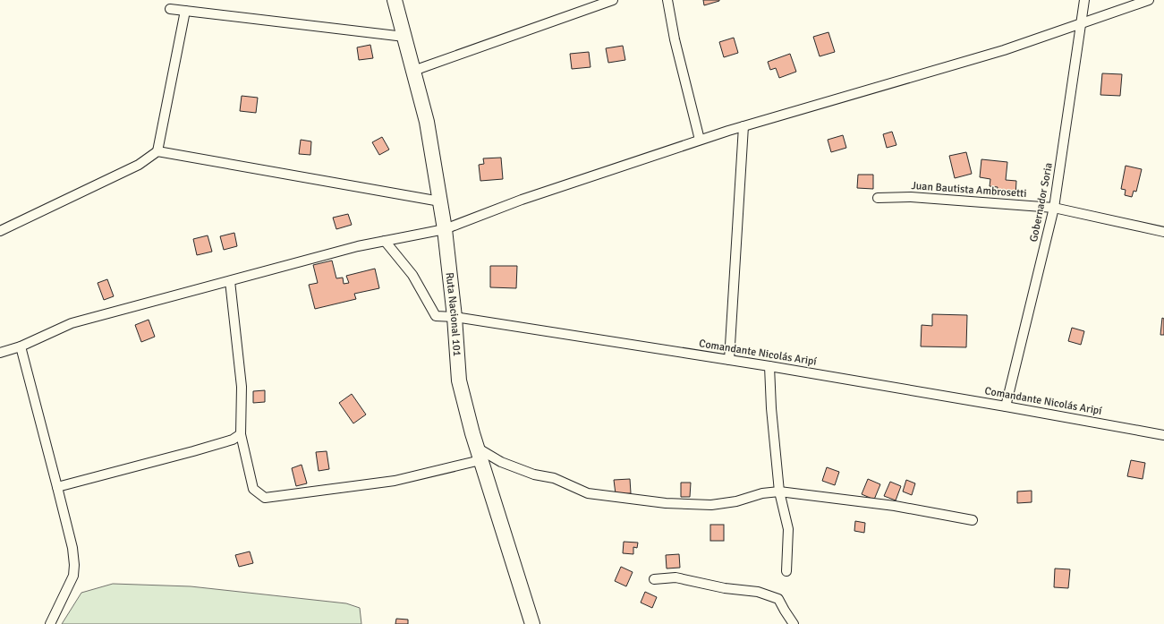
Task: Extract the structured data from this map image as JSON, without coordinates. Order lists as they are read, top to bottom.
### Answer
{
  "streets": {
    "main road": ["Ruta Nacional 101"],
    "street": ["Juan Bautista Ambrosetti", "Gobernador Soria", "Comandante Nicolás Aripí"]
  },
  "crossings": [
    ["Juan Bautista Ambrosetti", "Gobernador Soria"],
    ["Gobernador Soria", "Comandante Nicolás Aripí"],
    ["Ruta Nacional 101", "Comandante Nicolás Aripí"]
  ]
}
